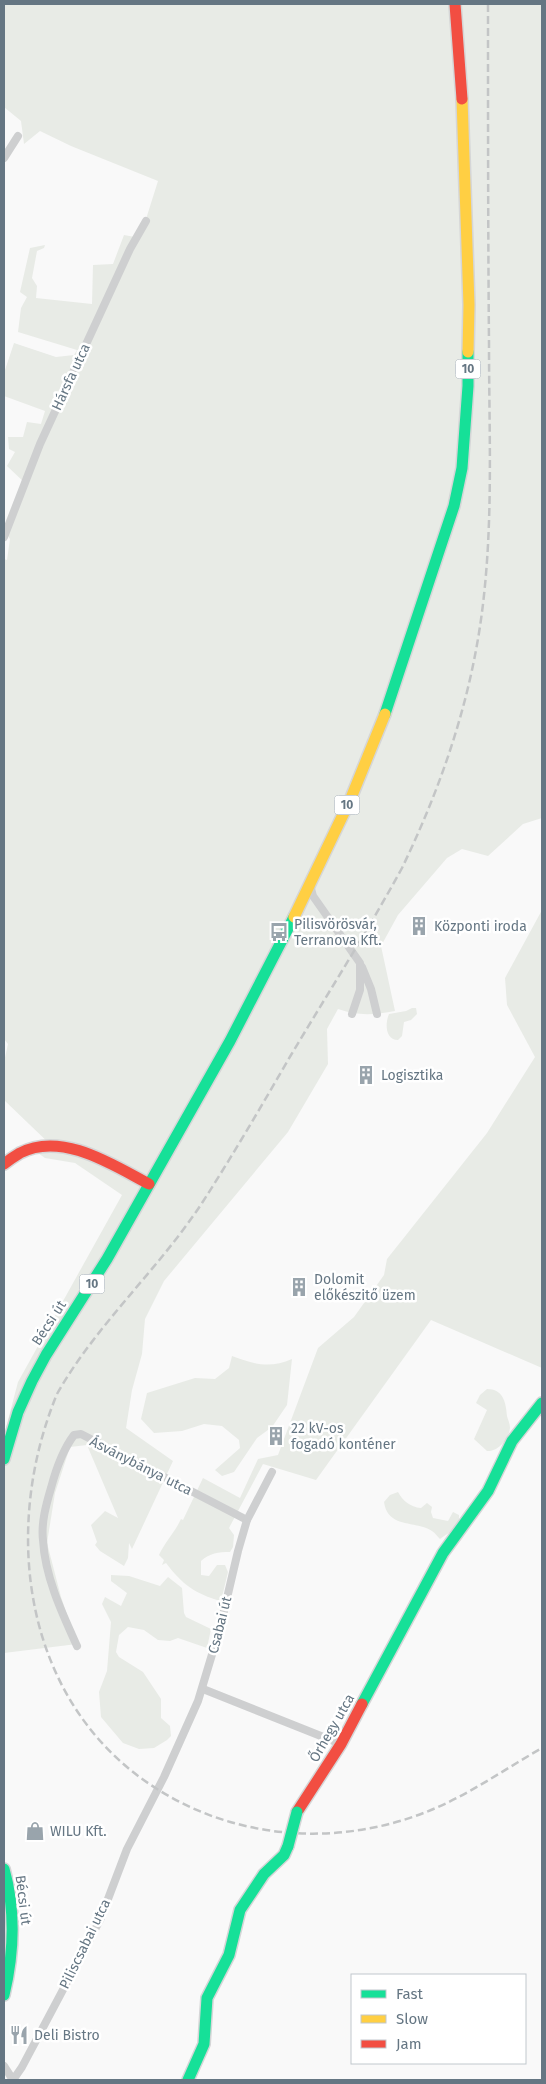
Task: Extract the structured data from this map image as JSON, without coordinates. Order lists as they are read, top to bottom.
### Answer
{
  "streets": {
    "main road": ["10", "Bécsi út", "Őrhegy utca"],
    "street": [
      "Hársfa utca",
      "Ásványbánya utca",
      "Csabai út",
      "Piliscsabai utca"
    ]
  },
  "crossings": [
    ["10", "Bécsi út"],
    ["Ásványbánya utca", "Csabai út"],
    ["Csabai út", "Piliscsabai utca"]
  ],
  "places": {
    "building": [
      "Központi iroda",
      "Logisztika",
      "Dolomit előkészitő üzem",
      "22 kV-os fogadó konténer"
    ],
    "bus stop": ["Pilisvörösvár, Terranova Kft."],
    "shop": ["WILU Kft."],
    "restaurant": ["Deli Bistro"]
  },
  "legend": ["Fast", "Slow", "Jam"]
}
